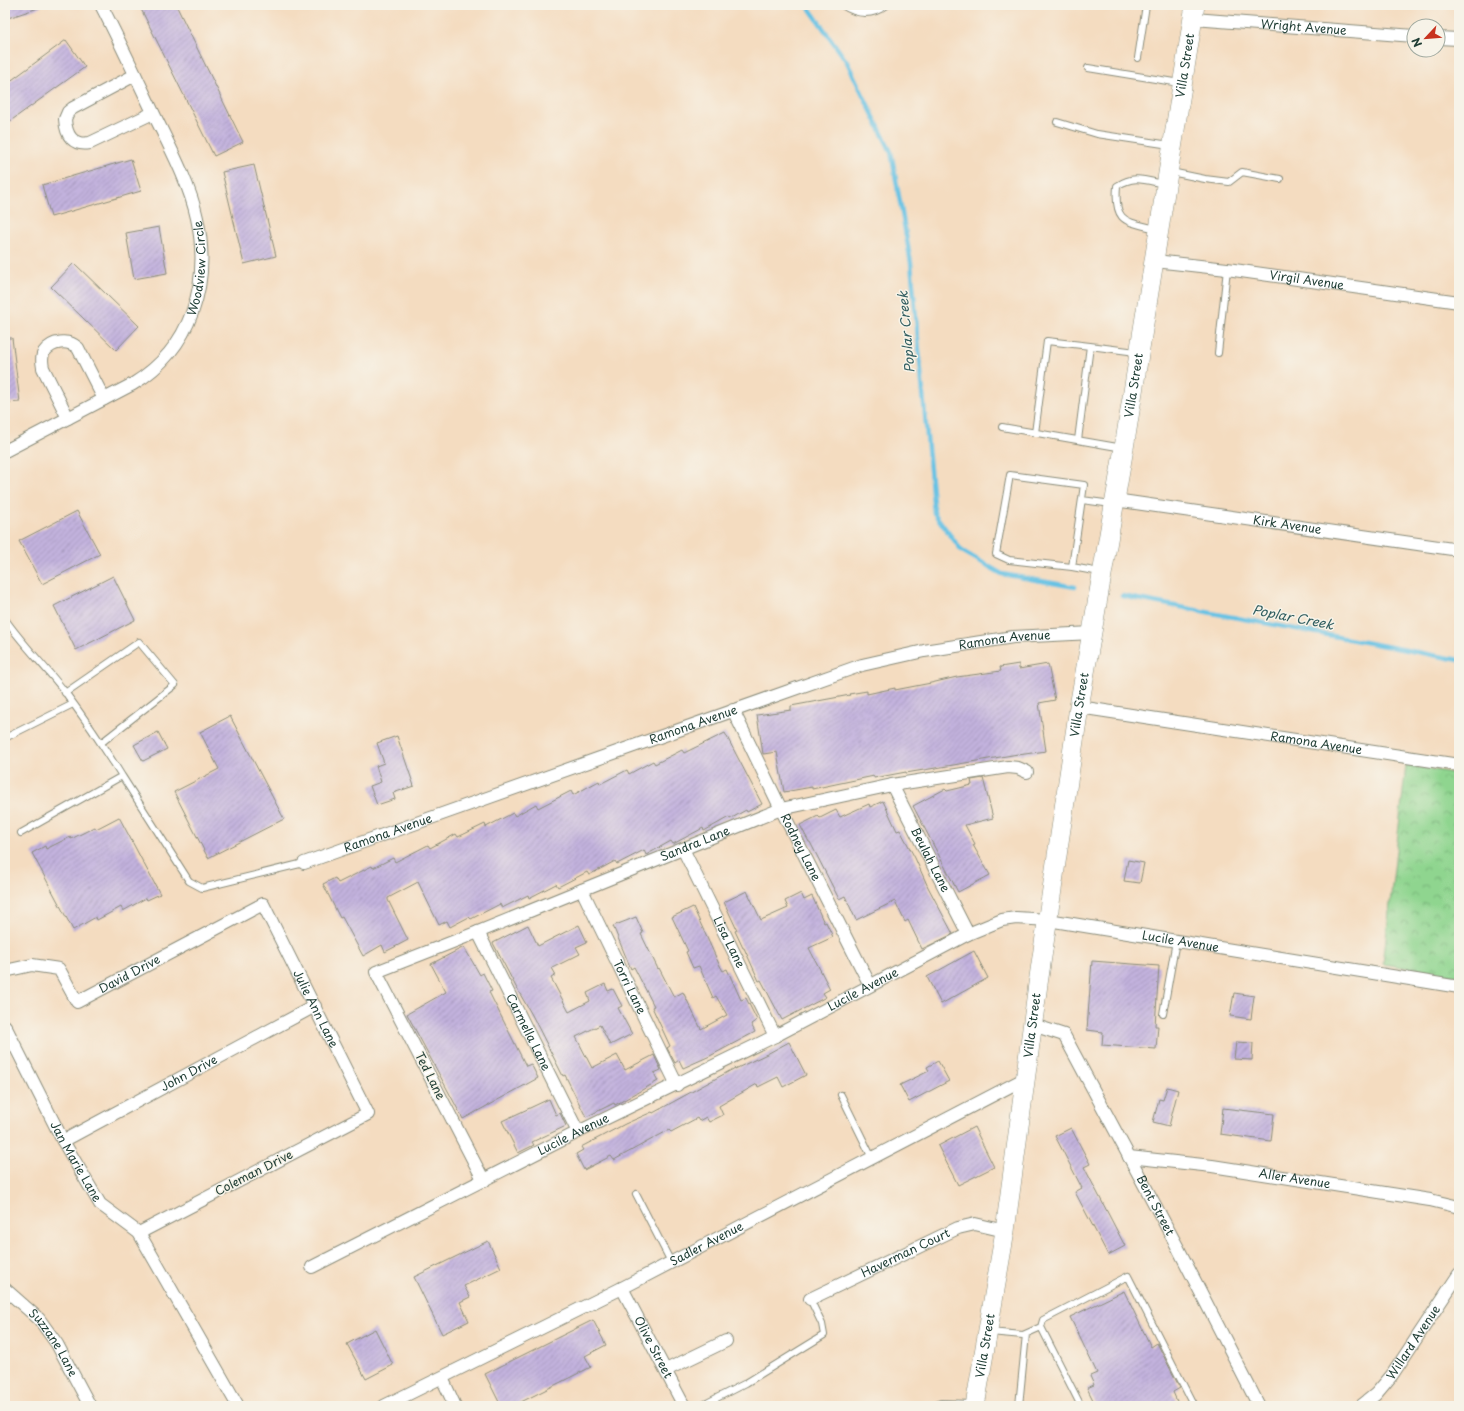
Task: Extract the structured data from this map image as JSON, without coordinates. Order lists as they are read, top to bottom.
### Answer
{
  "streets": {
    "main road": ["Villa Street"],
    "street": [
      "Wright Avenue",
      "Woodview Circle",
      "Virgil Avenue",
      "Kirk Avenue",
      "Ramona Avenue",
      "Sandra Lane",
      "Rodney Lane",
      "Beulah Lane",
      "Lisa Lane",
      "Lucile Avenue",
      "David Drive",
      "Torri Lane",
      "Julie Ann Lane",
      "Carmella Lane",
      "John Drive",
      "Ted Lane",
      "Jan Marie Lane",
      "Coleman Drive",
      "Aller Avenue",
      "Bent Street",
      "Sadler Avenue",
      "Haverman Court",
      "Willard Avenue",
      "Suzzane Lane",
      "Olive Street"
    ]
  },
  "crossings": [
    ["Wright Avenue", "Villa Street"],
    ["Villa Street", "Virgil Avenue"],
    ["Villa Street", "Kirk Avenue"],
    ["Villa Street", "Ramona Avenue"],
    ["Villa Street", "Lucile Avenue"],
    ["Villa Street", "Bent Street"],
    ["Villa Street", "Sadler Avenue"],
    ["Villa Street", "Haverman Court"],
    ["Ramona Avenue", "Rodney Lane"],
    ["Sandra Lane", "Rodney Lane"],
    ["Sandra Lane", "Beulah Lane"],
    ["Sandra Lane", "Lisa Lane"],
    ["Sandra Lane", "Torri Lane"],
    ["Sandra Lane", "Carmella Lane"],
    ["Sandra Lane", "Ted Lane"],
    ["Rodney Lane", "Lucile Avenue"],
    ["Beulah Lane", "Lucile Avenue"],
    ["Lisa Lane", "Lucile Avenue"],
    ["Lucile Avenue", "Torri Lane"],
    ["Lucile Avenue", "Carmella Lane"],
    ["Lucile Avenue", "Ted Lane"],
    ["David Drive", "Julie Ann Lane"],
    ["Julie Ann Lane", "John Drive"],
    ["Julie Ann Lane", "Coleman Drive"],
    ["John Drive", "Jan Marie Lane"],
    ["Jan Marie Lane", "Coleman Drive"],
    ["Aller Avenue", "Bent Street"],
    ["Sadler Avenue", "Olive Street"]
  ],
  "water": ["Poplar Creek"],
  "north": "bottom left"
}
